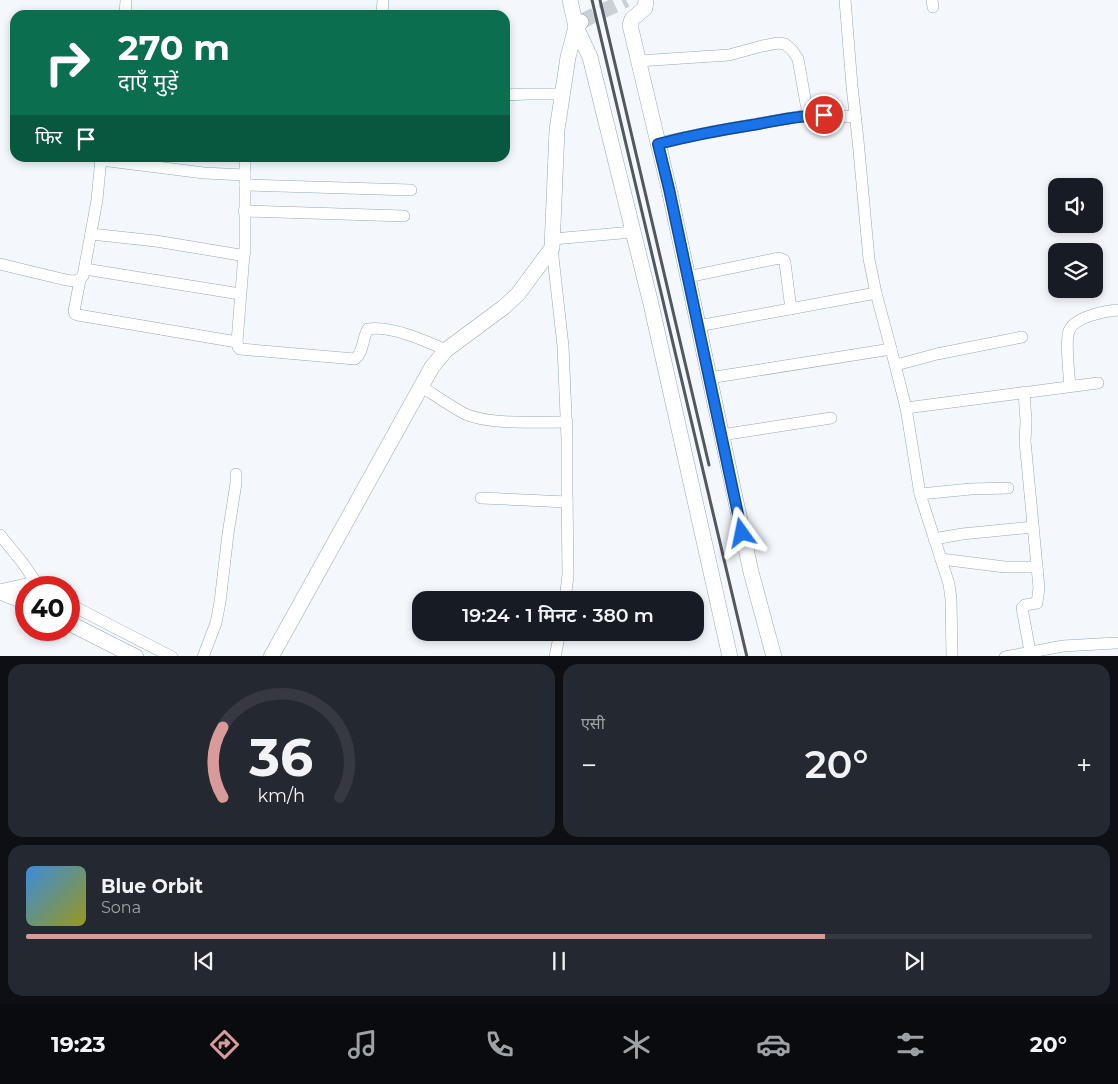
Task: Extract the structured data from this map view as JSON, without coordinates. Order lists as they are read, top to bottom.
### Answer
{
  "page": {
    "turn": ["270 m", "दाएँ मुड़ें"],
    "then": "फिर",
    "limit": "40",
    "trip": "19:24 · 1 मिनट · 380 m",
    "tile": "एसी",
    "heat": ["−", "20°", "+"],
    "song": ["Blue Orbit", "Sona"],
    "tabs": ["19:23", "20°"],
    "gauge": ["36", "km/h"]
  }
}
